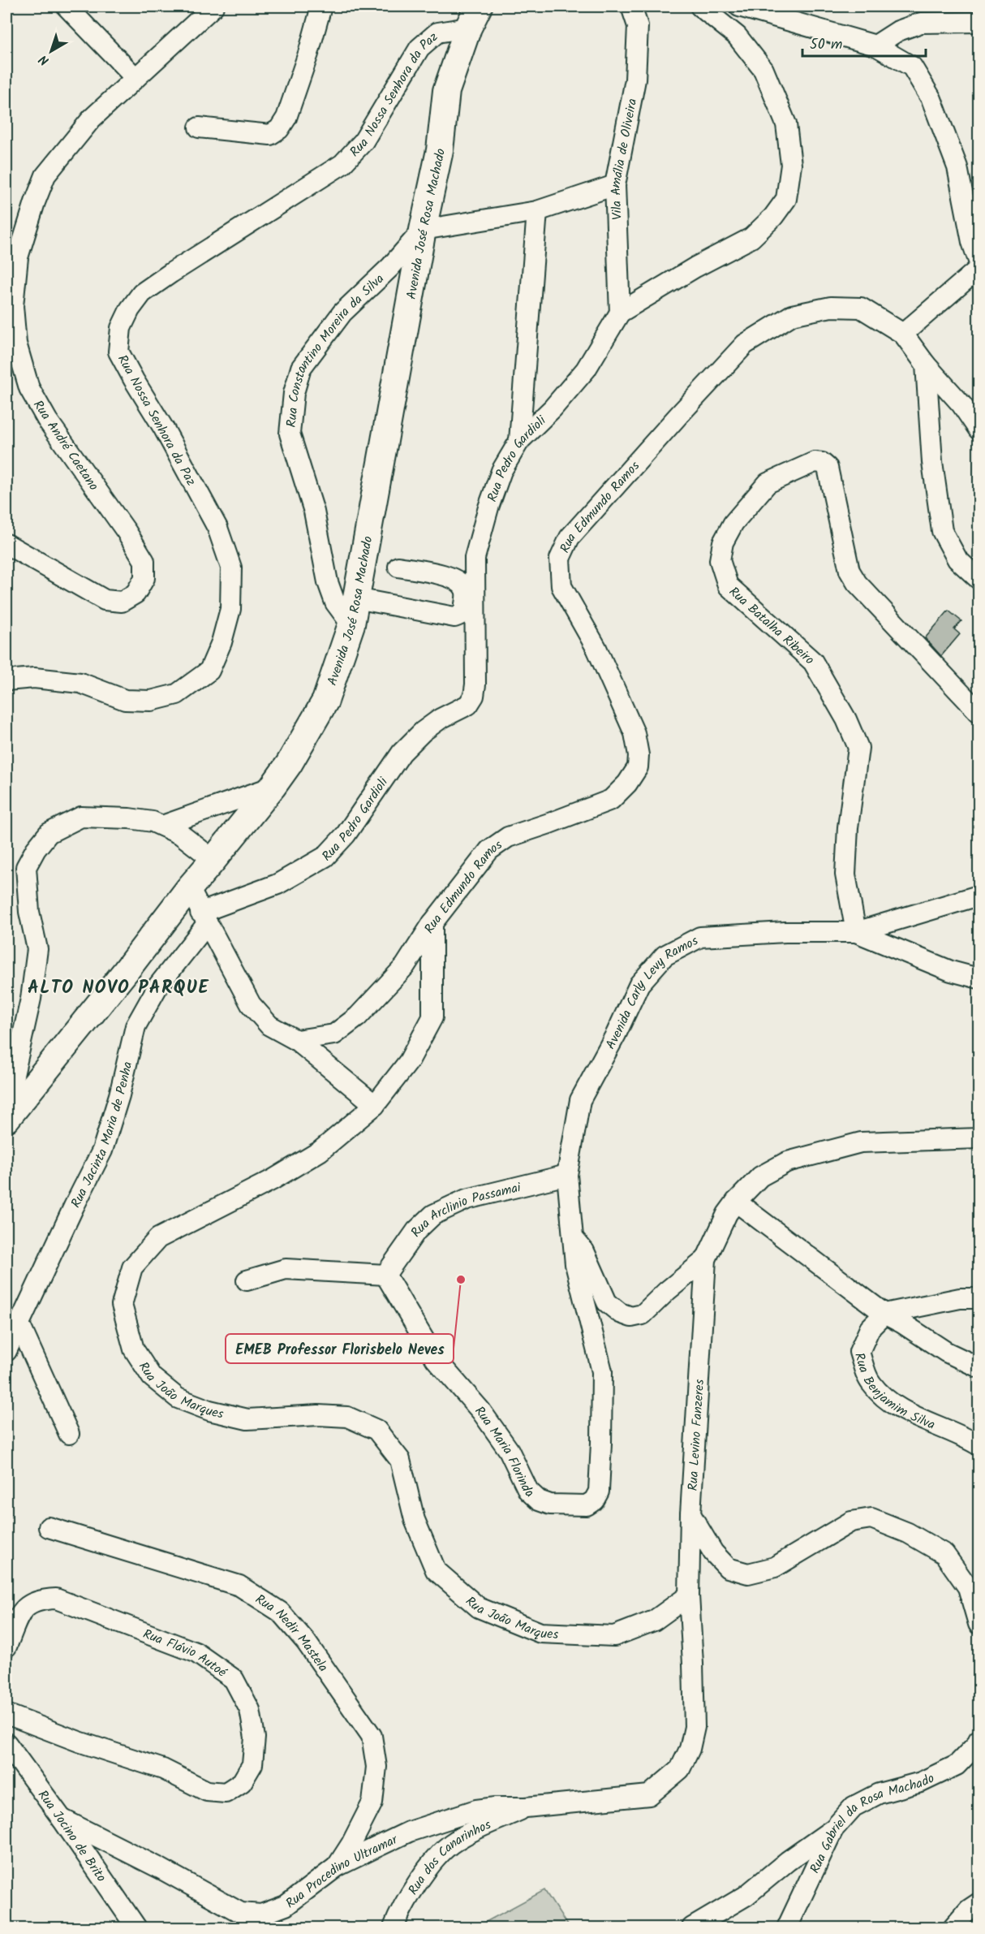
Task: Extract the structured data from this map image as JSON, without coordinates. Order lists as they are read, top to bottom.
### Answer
{
  "streets": {
    "main road": ["Avenida José Rosa Machado"],
    "street": [
      "Rua Nossa Senhora da Paz",
      "Vila Amália de Oliveira",
      "Rua Constantino Moreira da Silva",
      "Rua André Caetano",
      "Rua Pedro Gardioli",
      "Rua Edmundo Ramos",
      "Rua Batalha Ribeiro",
      "Avenida Carly Levy Ramos",
      "Rua Jacinta Maria de Penha",
      "Rua Arclinio Passamai",
      "Rua João Marques",
      "Rua Benjamim Silva",
      "Rua Levino Fanzeres",
      "Rua Maria Florinda",
      "Rua Nedir Mastela",
      "Rua Flávio Autoé",
      "Rua Gabriel da Rosa Machado",
      "Rua Jocino de Brito",
      "Rua dos Canarinhos",
      "Rua Procedino Ultramar"
    ]
  },
  "crossings": [
    ["Rua Nossa Senhora da Paz", "Avenida José Rosa Machado"],
    ["Vila Amália de Oliveira", "Rua Pedro Gardioli"],
    ["Avenida José Rosa Machado", "Rua Constantino Moreira da Silva"],
    ["Rua Pedro Gardioli", "Rua Jacinta Maria de Penha"],
    ["Rua Edmundo Ramos", "Rua João Marques"],
    ["Rua Batalha Ribeiro", "Avenida Carly Levy Ramos"],
    ["Avenida Carly Levy Ramos", "Rua Arclinio Passamai"],
    ["Avenida Carly Levy Ramos", "Rua Maria Florinda"],
    ["Rua Arclinio Passamai", "Rua Maria Florinda"],
    ["Rua João Marques", "Rua Levino Fanzeres"],
    ["Rua Levino Fanzeres", "Rua dos Canarinhos"],
    ["Rua Levino Fanzeres", "Rua Procedino Ultramar"],
    ["Rua Nedir Mastela", "Rua Procedino Ultramar"],
    ["Rua Jocino de Brito", "Rua Procedino Ultramar"],
    ["Rua dos Canarinhos", "Rua Procedino Ultramar"]
  ],
  "districts": ["ALTO NOVO PARQUE"],
  "places": ["EMEB Professor Florisbelo Neves"],
  "scale_bar": "50 m",
  "north": "bottom left"
}
